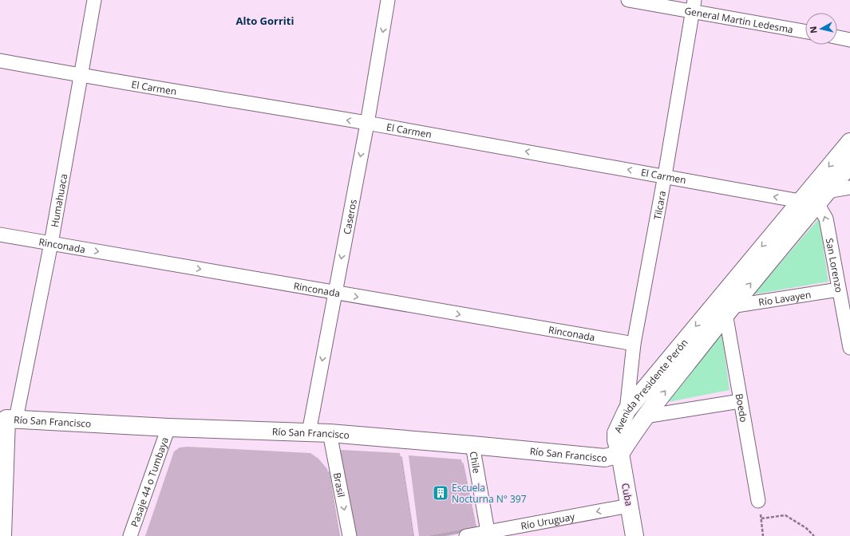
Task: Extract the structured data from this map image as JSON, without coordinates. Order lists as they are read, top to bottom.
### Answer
{
  "streets": {
    "main road": ["Avenida Presidente Perón", "Río San Francisco", "Cuba"],
    "street": [
      "General Martin Ledesma",
      "El Carmen",
      "Humahuaca",
      "Tilcara",
      "Caseros",
      "Rinconada",
      "San Lorenzo",
      "Río Lavayen",
      "Boedo",
      "Chile",
      "Pasaje 44 o Tumbaya",
      "Brasil",
      "Río Uruguay"
    ]
  },
  "crossings": [
    ["General Martin Ledesma", "Tilcara"],
    ["El Carmen", "Humahuaca"],
    ["El Carmen", "Tilcara"],
    ["El Carmen", "Caseros"],
    ["El Carmen", "Avenida Presidente Perón"],
    ["Humahuaca", "Rinconada"],
    ["Humahuaca", "Río San Francisco"],
    ["Tilcara", "Rinconada"],
    ["Tilcara", "Avenida Presidente Perón"],
    ["Caseros", "Rinconada"],
    ["Caseros", "Río San Francisco"],
    ["San Lorenzo", "Río Lavayen"],
    ["San Lorenzo", "Avenida Presidente Perón"],
    ["Río Lavayen", "Avenida Presidente Perón"],
    ["Río Lavayen", "Boedo"],
    ["Avenida Presidente Perón", "Boedo"],
    ["Avenida Presidente Perón", "Río San Francisco"],
    ["Avenida Presidente Perón", "Cuba"],
    ["Río San Francisco", "Chile"],
    ["Río San Francisco", "Pasaje 44 o Tumbaya"],
    ["Río San Francisco", "Brasil"],
    ["Río San Francisco", "Cuba"],
    ["Chile", "Río Uruguay"],
    ["Cuba", "Río Uruguay"]
  ],
  "one_way": [
    "El Carmen",
    "Caseros",
    "Rinconada",
    "San Lorenzo",
    "Brasil",
    "Río Uruguay"
  ],
  "districts": ["Alto Gorriti"],
  "places": {
    "building": ["Escuela Nocturna N° 397"]
  },
  "north": "left"
}
